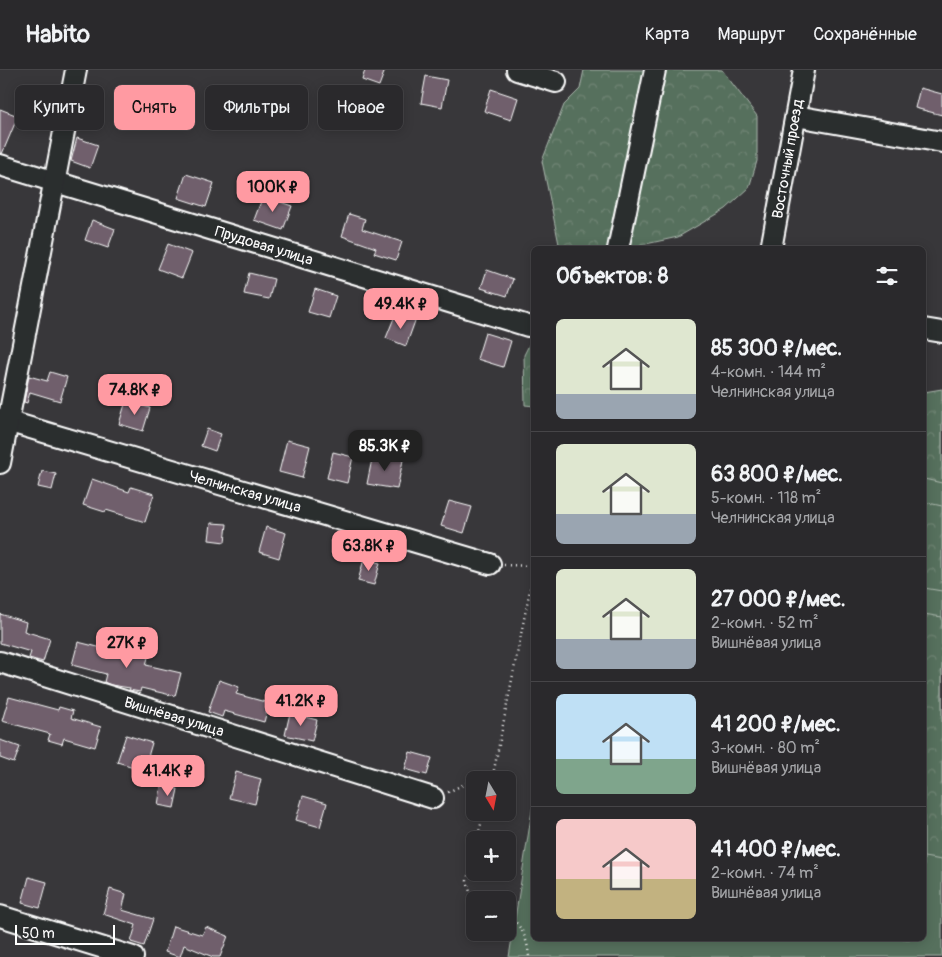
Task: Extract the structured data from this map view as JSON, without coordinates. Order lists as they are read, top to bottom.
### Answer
{
  "streets": {
    "street": [
      "Восточный проезд",
      "Прудовая улица",
      "Челнинская улица",
      "Вишнёвая улица"
    ]
  },
  "scale_bar": "50 m",
  "north": "bottom",
  "page": {
    "header": "Habito",
    "nav": ["Карта", "Маршрут", "Сохранённые"],
    "chip": [
      "Купить",
      "Снять",
      "Фильтры",
      "Новое"
    ],
    "price": [
      "100K ₽",
      "49.4K ₽",
      "74.8K ₽",
      "85.3K ₽",
      "63.8K ₽",
      "27K ₽",
      "41.2K ₽",
      "41.4K ₽"
    ],
    "heading": "Объектов: 8",
    "list": [
      {
        "name": "85 300 ₽/мес.",
        "note": "4-комн. · 144 m² · Челнинская улица"
      },
      {
        "name": "63 800 ₽/мес.",
        "note": "5-комн. · 118 m² · Челнинская улица"
      },
      {
        "name": "27 000 ₽/мес.",
        "note": "2-комн. · 52 m² · Вишнёвая улица"
      },
      {
        "name": "41 200 ₽/мес.",
        "note": "3-комн. · 80 m² · Вишнёвая улица"
      },
      {
        "name": "41 400 ₽/мес.",
        "note": "2-комн. · 74 m² · Вишнёвая улица"
      }
    ],
    "map_buttons": ["+", "−"],
    "scale": "50 m"
  }
}
